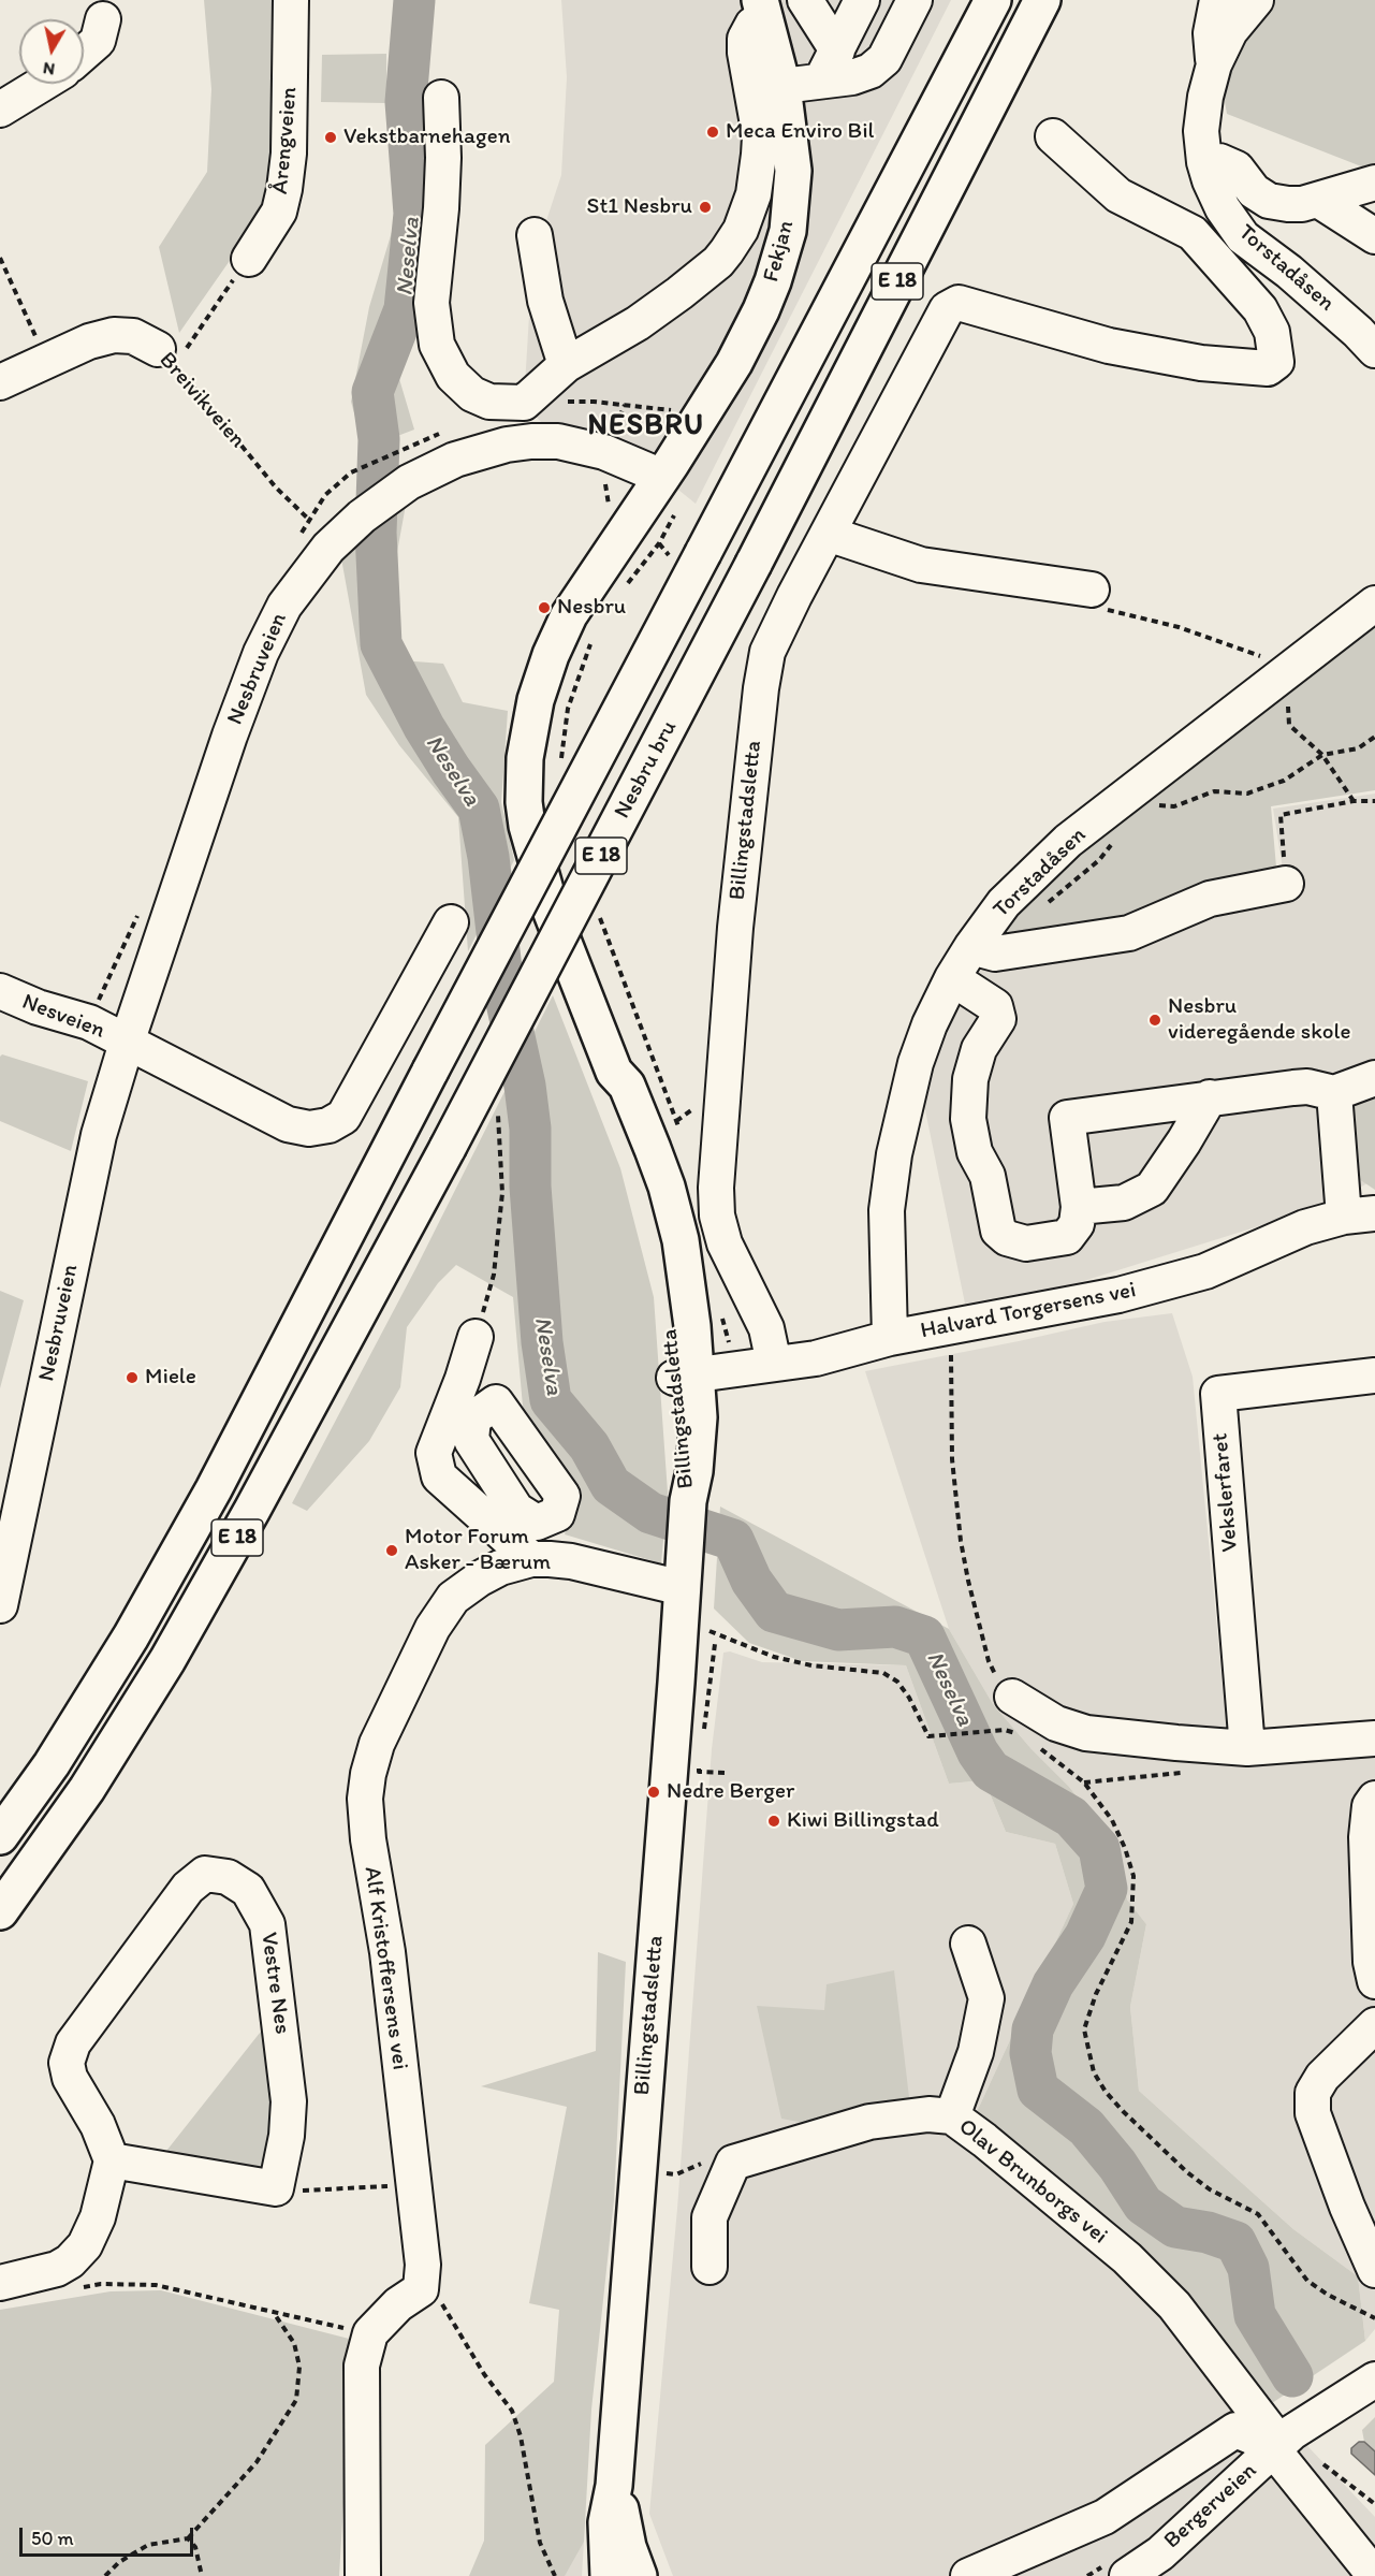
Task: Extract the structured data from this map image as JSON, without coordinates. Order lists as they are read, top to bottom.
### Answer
{
  "streets": {
    "main road": [
      "Fekjan",
      "E 18",
      "Nesbru bru",
      "Billingstadsletta"
    ],
    "street": [
      "Årengveien",
      "Torstadåsen",
      "Breivikveien",
      "Nesbruveien",
      "Nesveien",
      "Halvard Torgersens vei",
      "Vekslerfaret",
      "Alf Kristoffersens vei",
      "Vestre Nes",
      "Olav Brunborgs vei",
      "Bergerveien"
    ]
  },
  "crossings": [
    ["Fekjan", "Nesbruveien"],
    ["Fekjan", "Billingstadsletta"],
    ["Torstadåsen", "Halvard Torgersens vei"],
    ["Nesbruveien", "Billingstadsletta"],
    ["Nesbruveien", "Nesveien"],
    ["Billingstadsletta", "Halvard Torgersens vei"],
    ["Billingstadsletta", "Alf Kristoffersens vei"],
    ["Olav Brunborgs vei", "Bergerveien"]
  ],
  "districts": ["NESBRU"],
  "water": ["Neselva"],
  "places": [
    "Meca Enviro Bil",
    "Vekstbarnehagen",
    "St1 Nesbru",
    "Nesbru",
    "Nesbru videregående skole",
    "Miele",
    "Motor Forum Asker - Bærum",
    "Nedre Berger",
    "Kiwi Billingstad"
  ],
  "scale_bar": "50 m",
  "north": "bottom"
}
